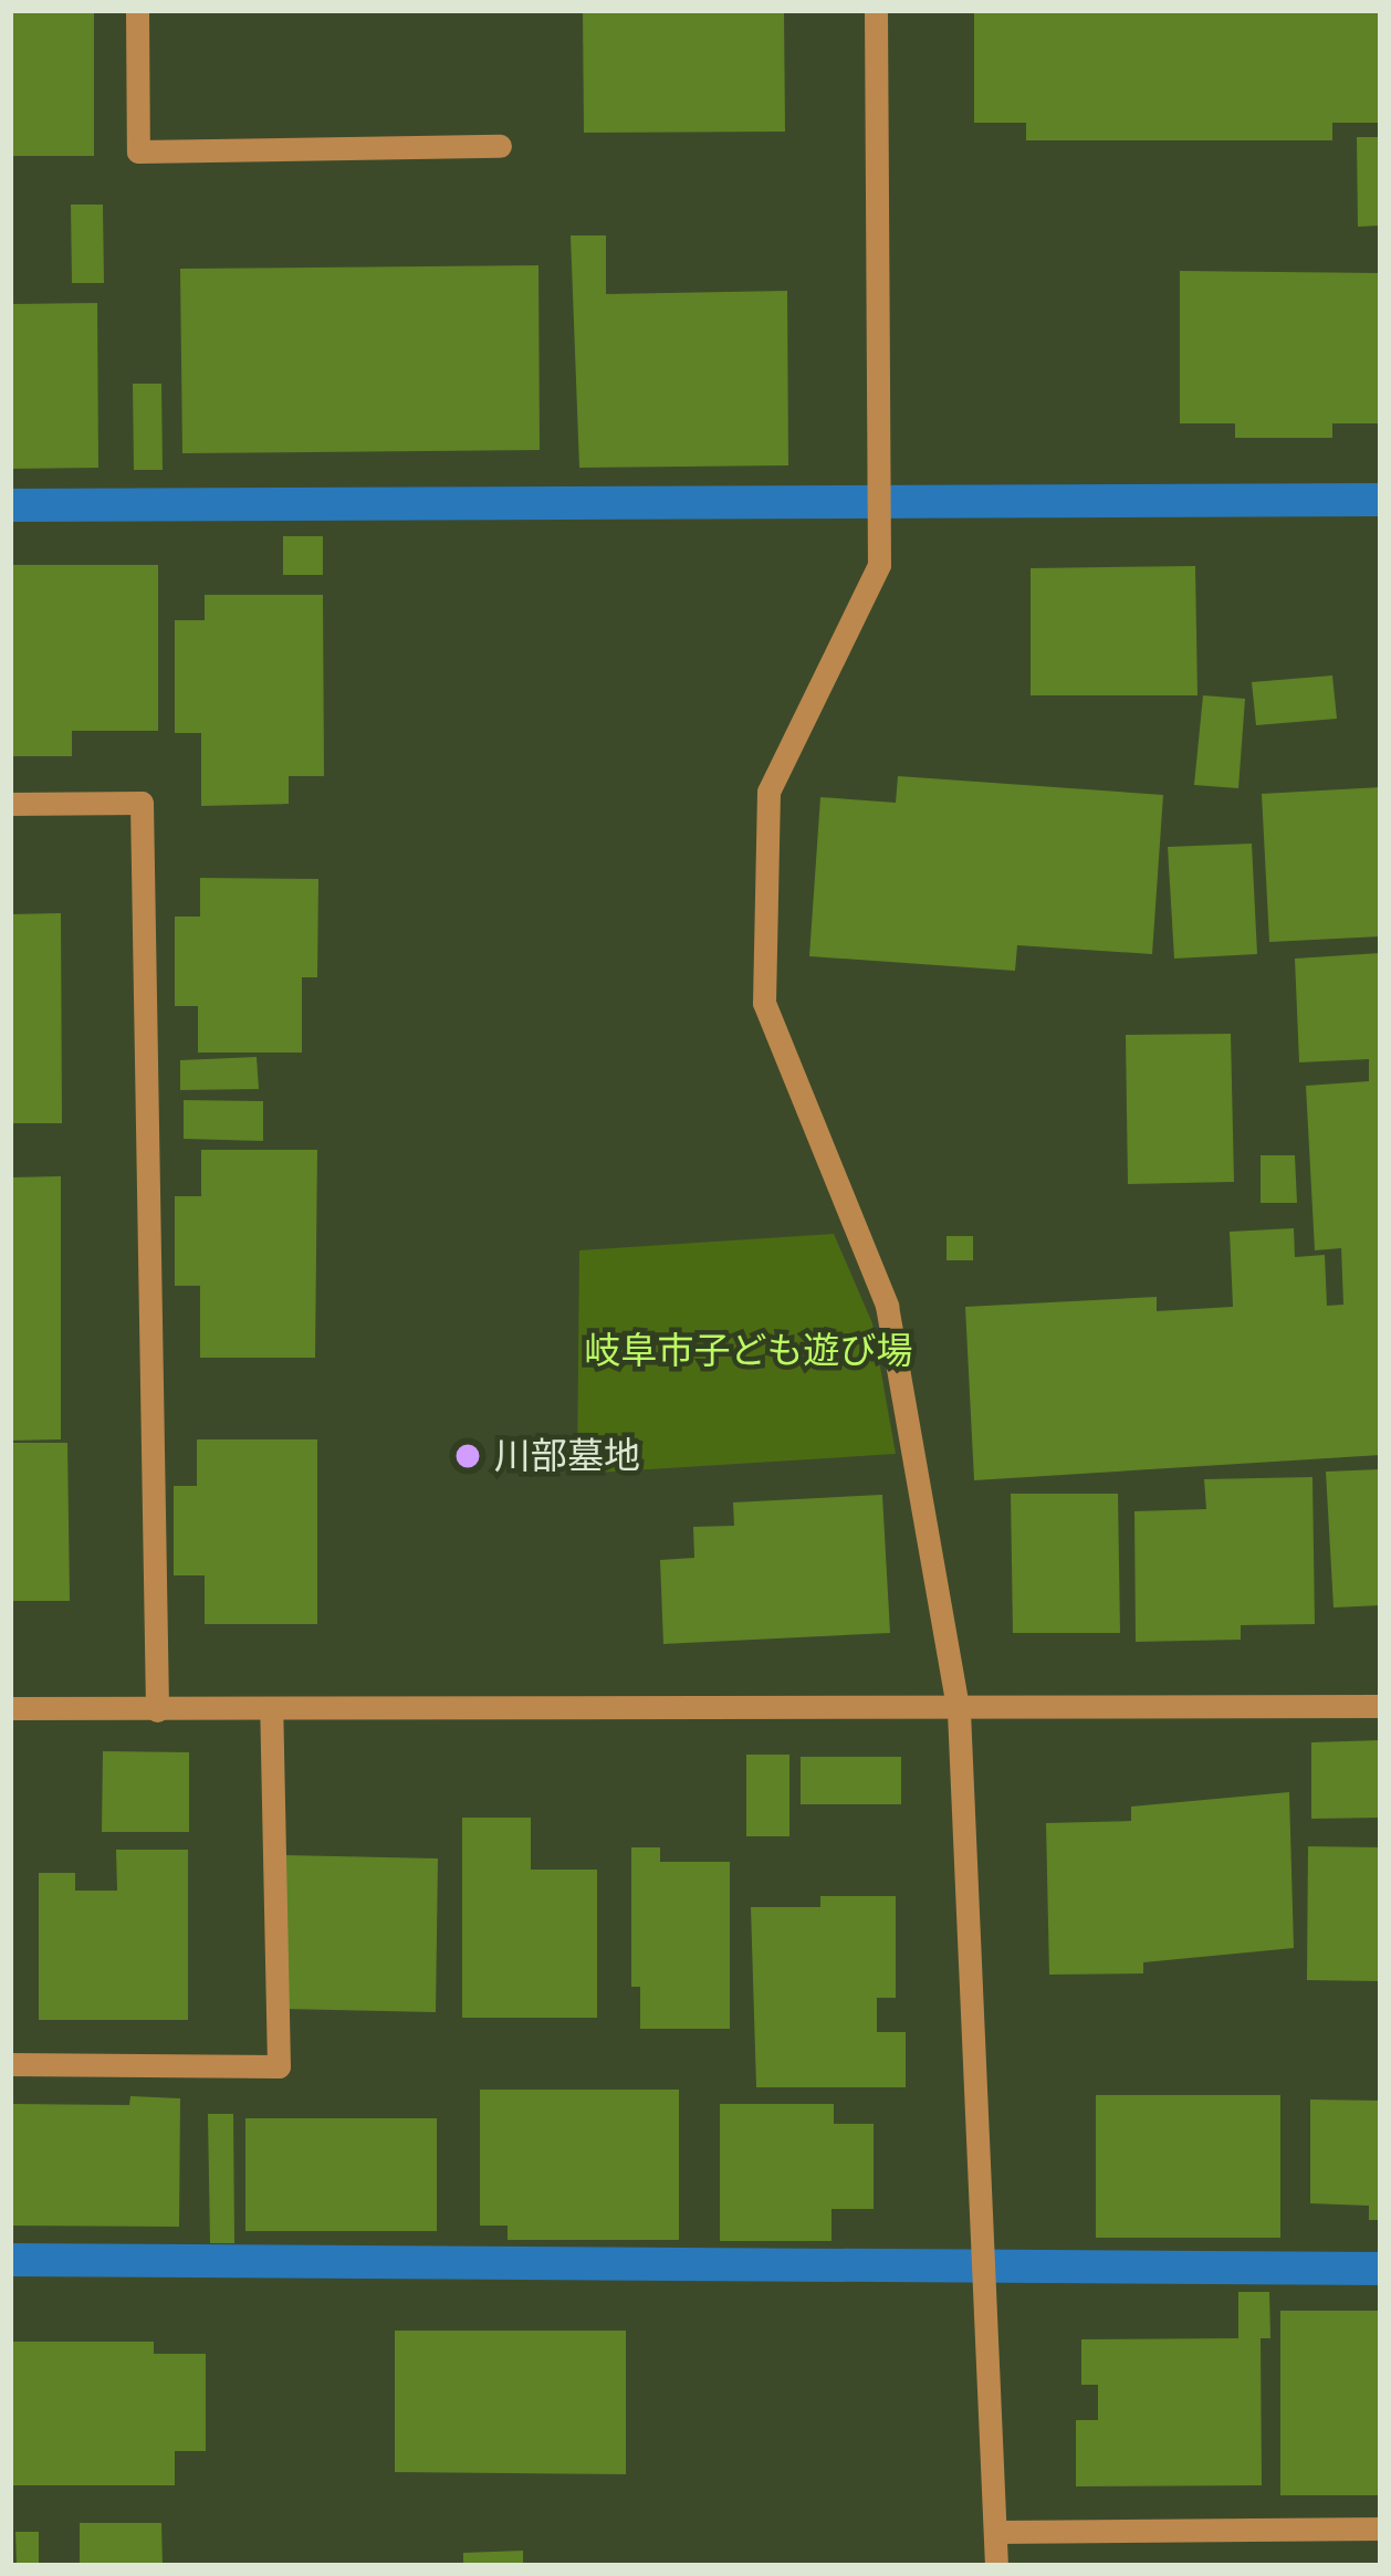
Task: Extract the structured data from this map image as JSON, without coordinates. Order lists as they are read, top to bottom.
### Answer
{
  "parks": ["岐阜市子ども遊び場"],
  "places": ["川部墓地"]
}
